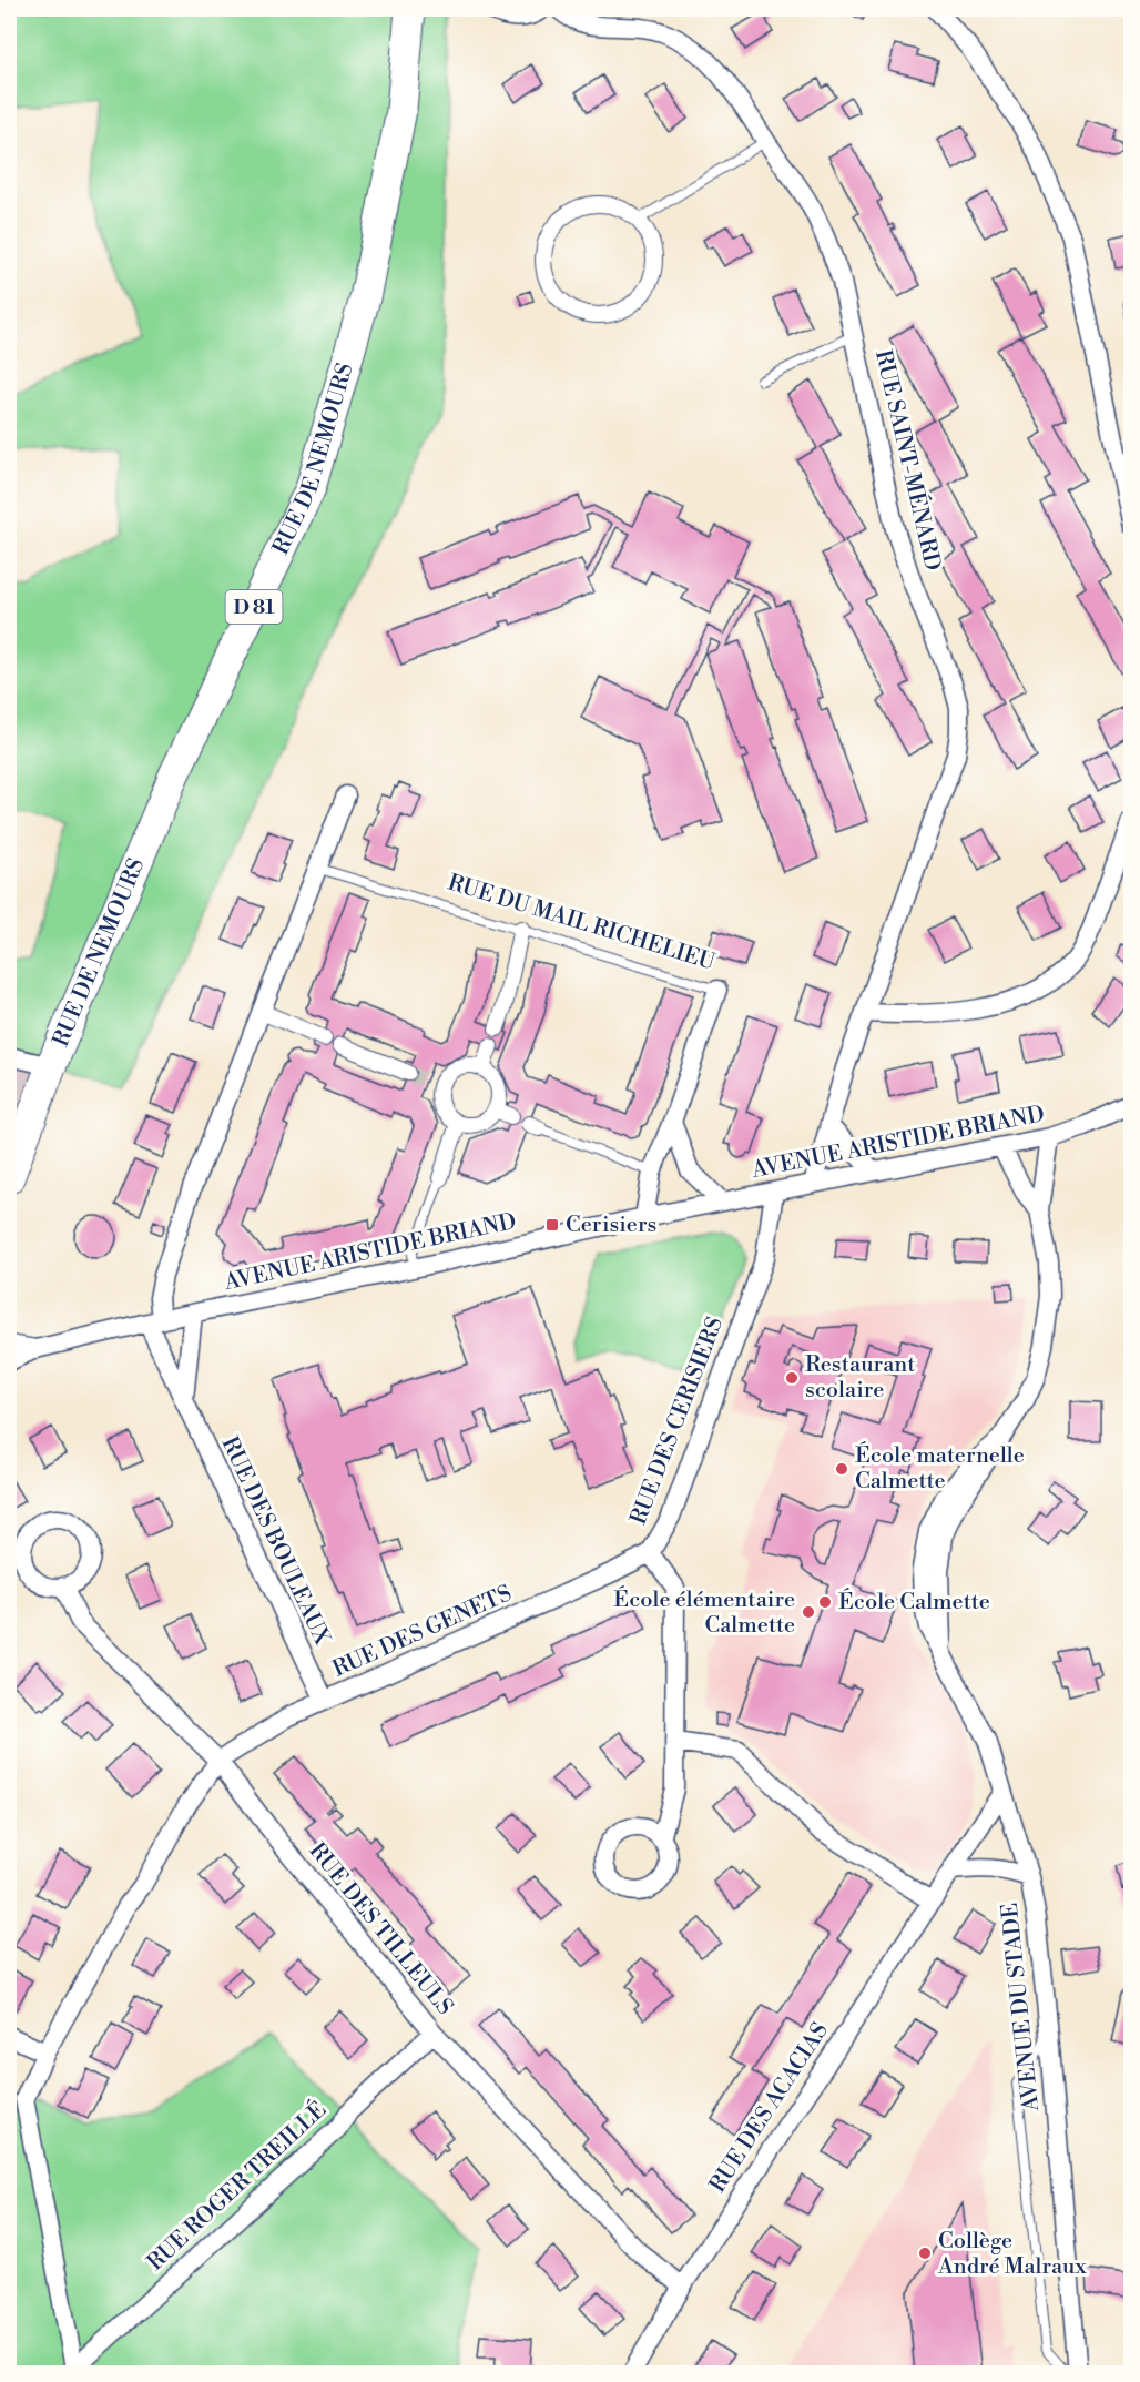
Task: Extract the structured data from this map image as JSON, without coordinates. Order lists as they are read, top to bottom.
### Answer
{
  "streets": {
    "main road": ["RUE DE NEMOURS", "D 81"],
    "street": [
      "RUE SAINT-MÉNARD",
      "RUE DU MAIL RICHELIEU",
      "AVENUE ARISTIDE BRIAND",
      "RUE DES CERISIERS",
      "RUE DES BOULEAUX",
      "RUE DES GENETS",
      "RUE DES TILLEULS",
      "AVENUE DU STADE",
      "RUE DES ACACIAS",
      "RUE ROGER TREILLÉ"
    ]
  },
  "crossings": [
    ["RUE SAINT-MÉNARD", "AVENUE ARISTIDE BRIAND"],
    ["RUE DU MAIL RICHELIEU", "AVENUE ARISTIDE BRIAND"],
    ["AVENUE ARISTIDE BRIAND", "RUE DES CERISIERS"],
    ["AVENUE ARISTIDE BRIAND", "RUE DES BOULEAUX"],
    ["AVENUE ARISTIDE BRIAND", "AVENUE DU STADE"],
    ["RUE DES CERISIERS", "RUE DES GENETS"],
    ["RUE DES BOULEAUX", "RUE DES GENETS"],
    ["RUE DES GENETS", "RUE DES TILLEULS"],
    ["RUE DES TILLEULS", "RUE DES ACACIAS"],
    ["RUE DES TILLEULS", "RUE ROGER TREILLÉ"],
    ["AVENUE DU STADE", "RUE DES ACACIAS"]
  ],
  "places": {
    "transit": ["Cerisiers"],
    "other": [
      "Restaurant scolaire",
      "École maternelle Calmette",
      "École Calmette",
      "École élémentaire Calmette",
      "Collège André Malraux"
    ]
  }
}
